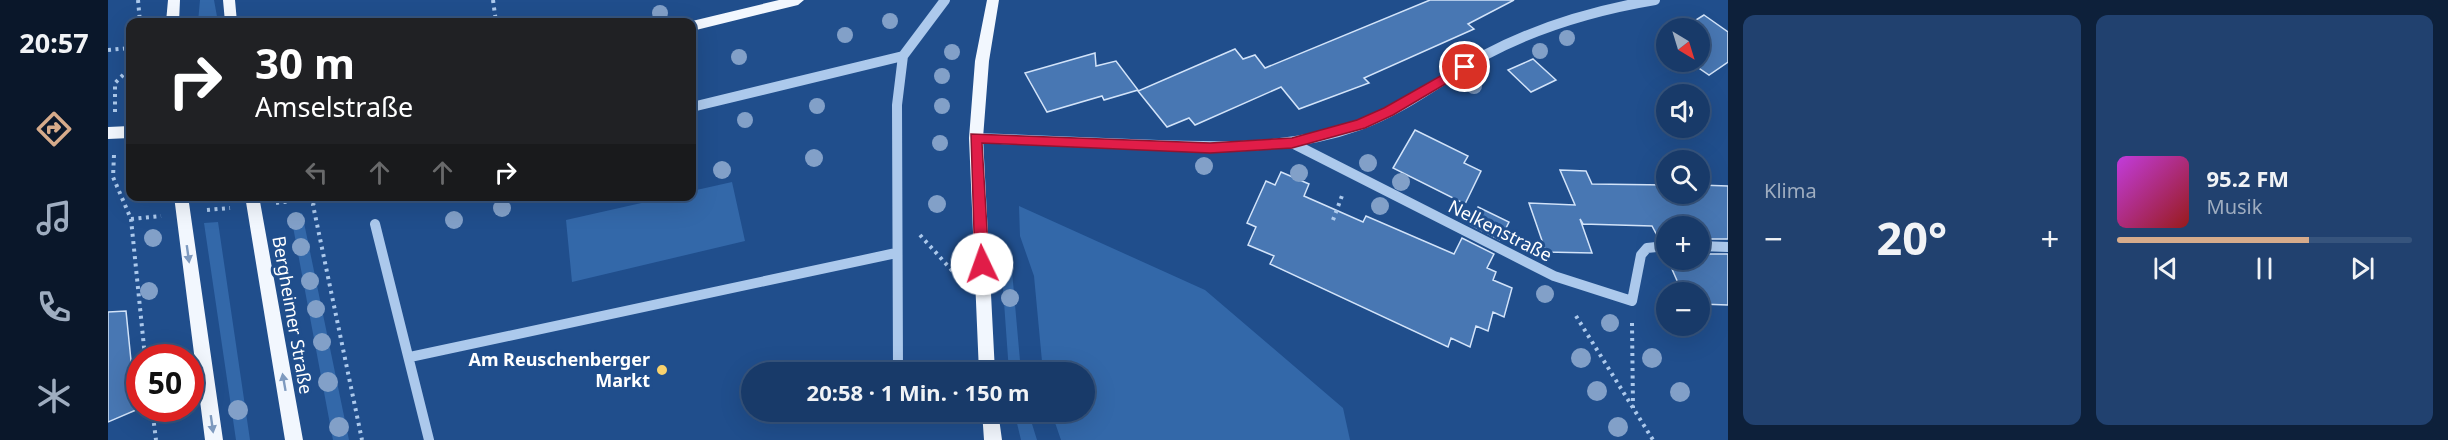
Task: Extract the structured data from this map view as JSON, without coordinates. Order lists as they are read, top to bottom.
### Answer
{
  "streets": {
    "main road": ["Bergheimer Straße"],
    "street": ["Nelkenstraße"]
  },
  "places": ["Am Reuschenberger Markt"],
  "north": "bottom right",
  "page": {
    "tabs": "20:57",
    "tile": "Klima",
    "map_buttons": ["+", "−"],
    "turn": ["30 m", "Amselstraße"],
    "song": ["95.2 FM", "Musik"],
    "heat": ["−", "20°", "+"],
    "limit": "50",
    "trip": "20:58 · 1 Min. · 150 m"
  }
}
